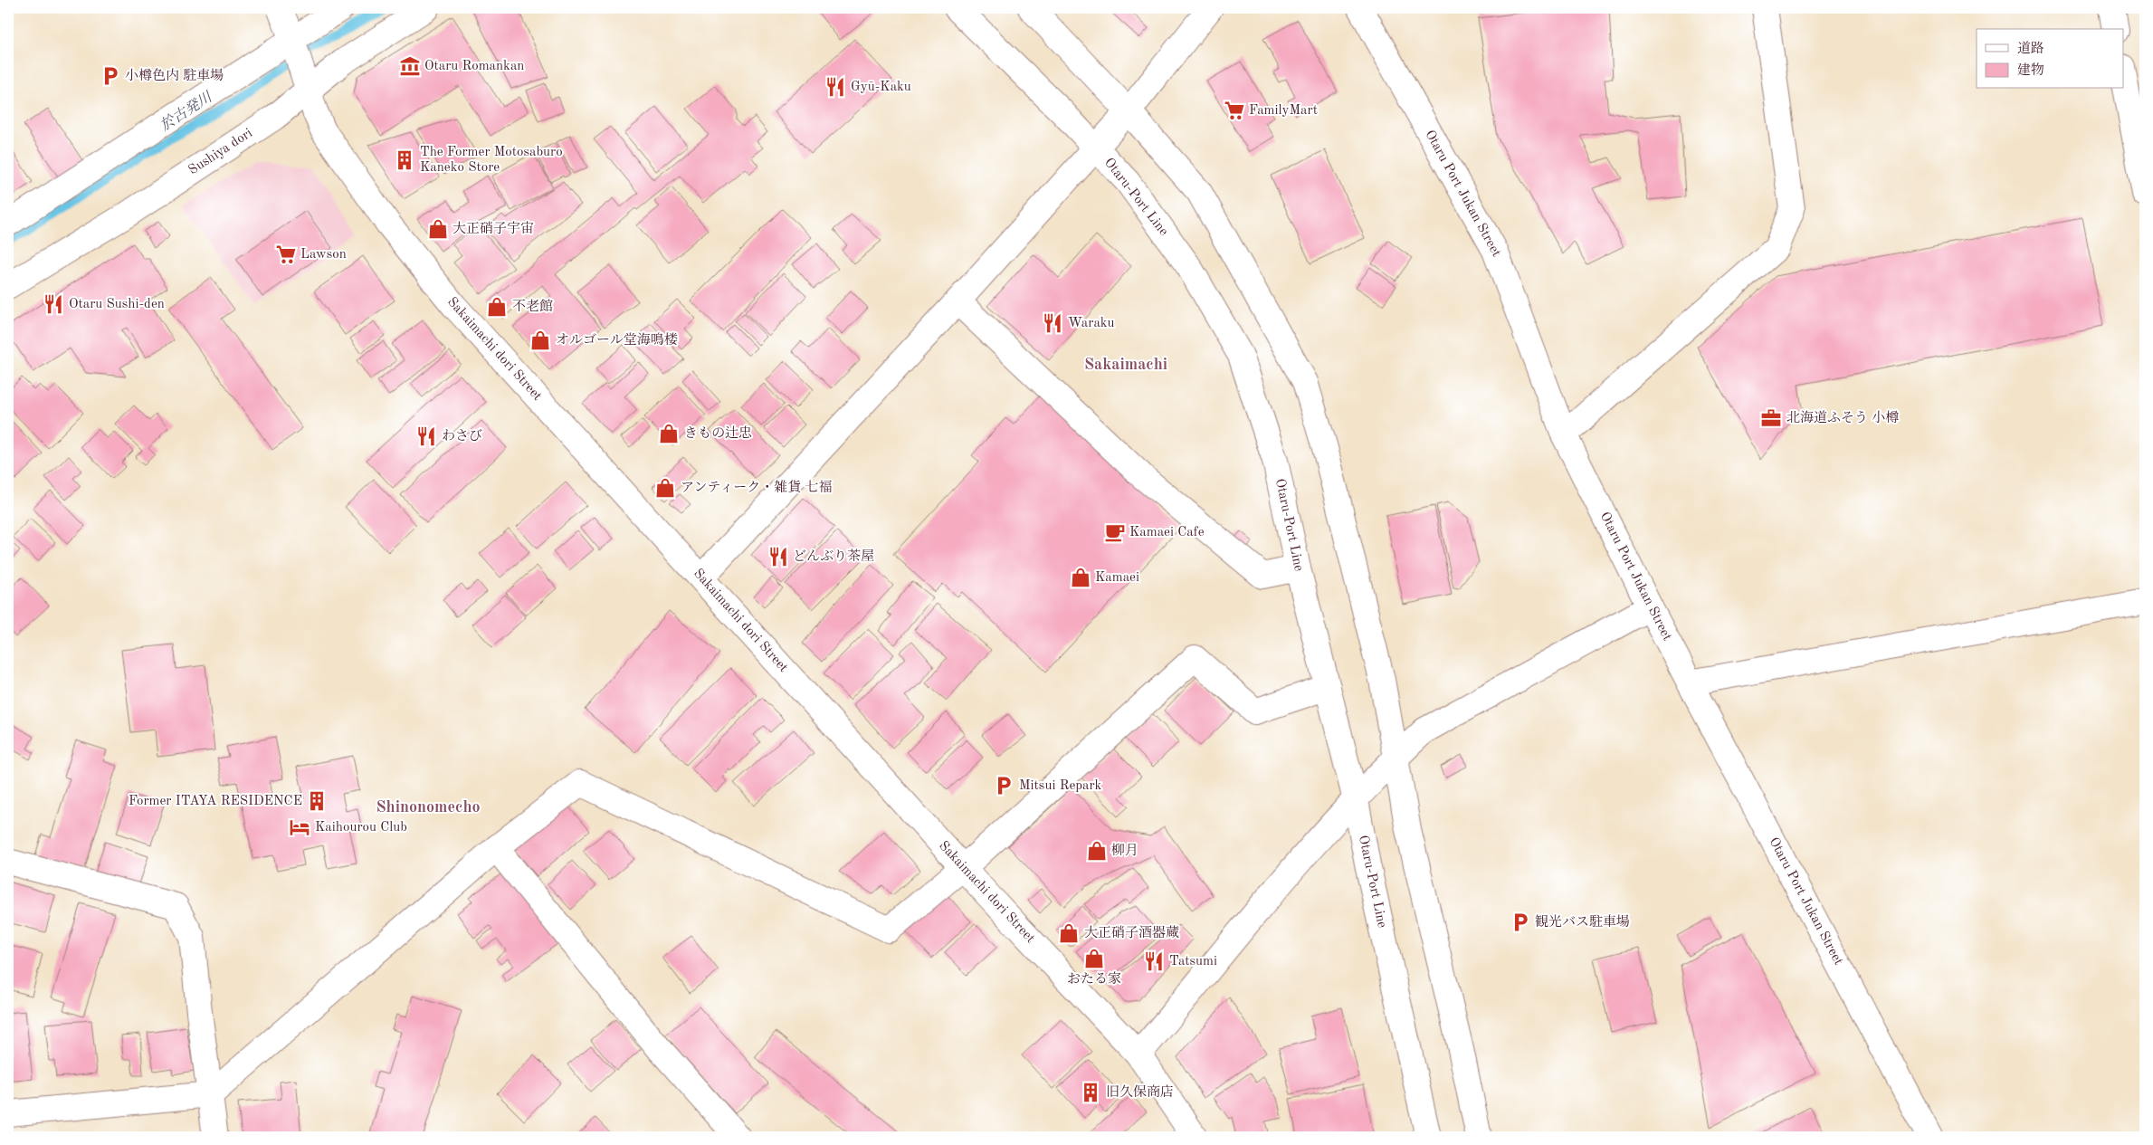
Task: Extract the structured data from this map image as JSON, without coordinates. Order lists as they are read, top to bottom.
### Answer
{
  "streets": {
    "street": [
      "Sushiya dori",
      "Otaru Port Jukan Street",
      "Otaru-Port Line",
      "Sakaimachi dori Street"
    ]
  },
  "crossings": [
    ["Sushiya dori", "Sakaimachi dori Street"]
  ],
  "districts": ["Sakaimachi", "Shinonomecho"],
  "water": ["於古発川"],
  "places": {
    "museum": ["Otaru Romankan"],
    "parking": ["小樽色内 駐車場", "Mitsui Repark", "観光バス駐車場"],
    "restaurant": [
      "Gyū-Kaku",
      "Otaru Sushi-den",
      "Waraku",
      "わさび",
      "どんぶり茶屋",
      "Tatsumi"
    ],
    "supermarket": ["FamilyMart", "Lawson"],
    "building": ["The Former Motosaburo Kaneko Store", "Former ITAYA RESIDENCE", "旧久保商店"],
    "shop": [
      "大正硝子宇宙",
      "不老館",
      "オルゴール堂海鳴楼",
      "きもの辻忠",
      "アンティーク・雑貨 七福",
      "Kamaei",
      "柳月",
      "大正硝子酒器蔵",
      "おたる家"
    ],
    "office": ["北海道ふそう 小樽"],
    "cafe": ["Kamaei Cafe"],
    "hotel": ["Kaihourou Club"]
  },
  "legend": ["道路", "建物"]
}
